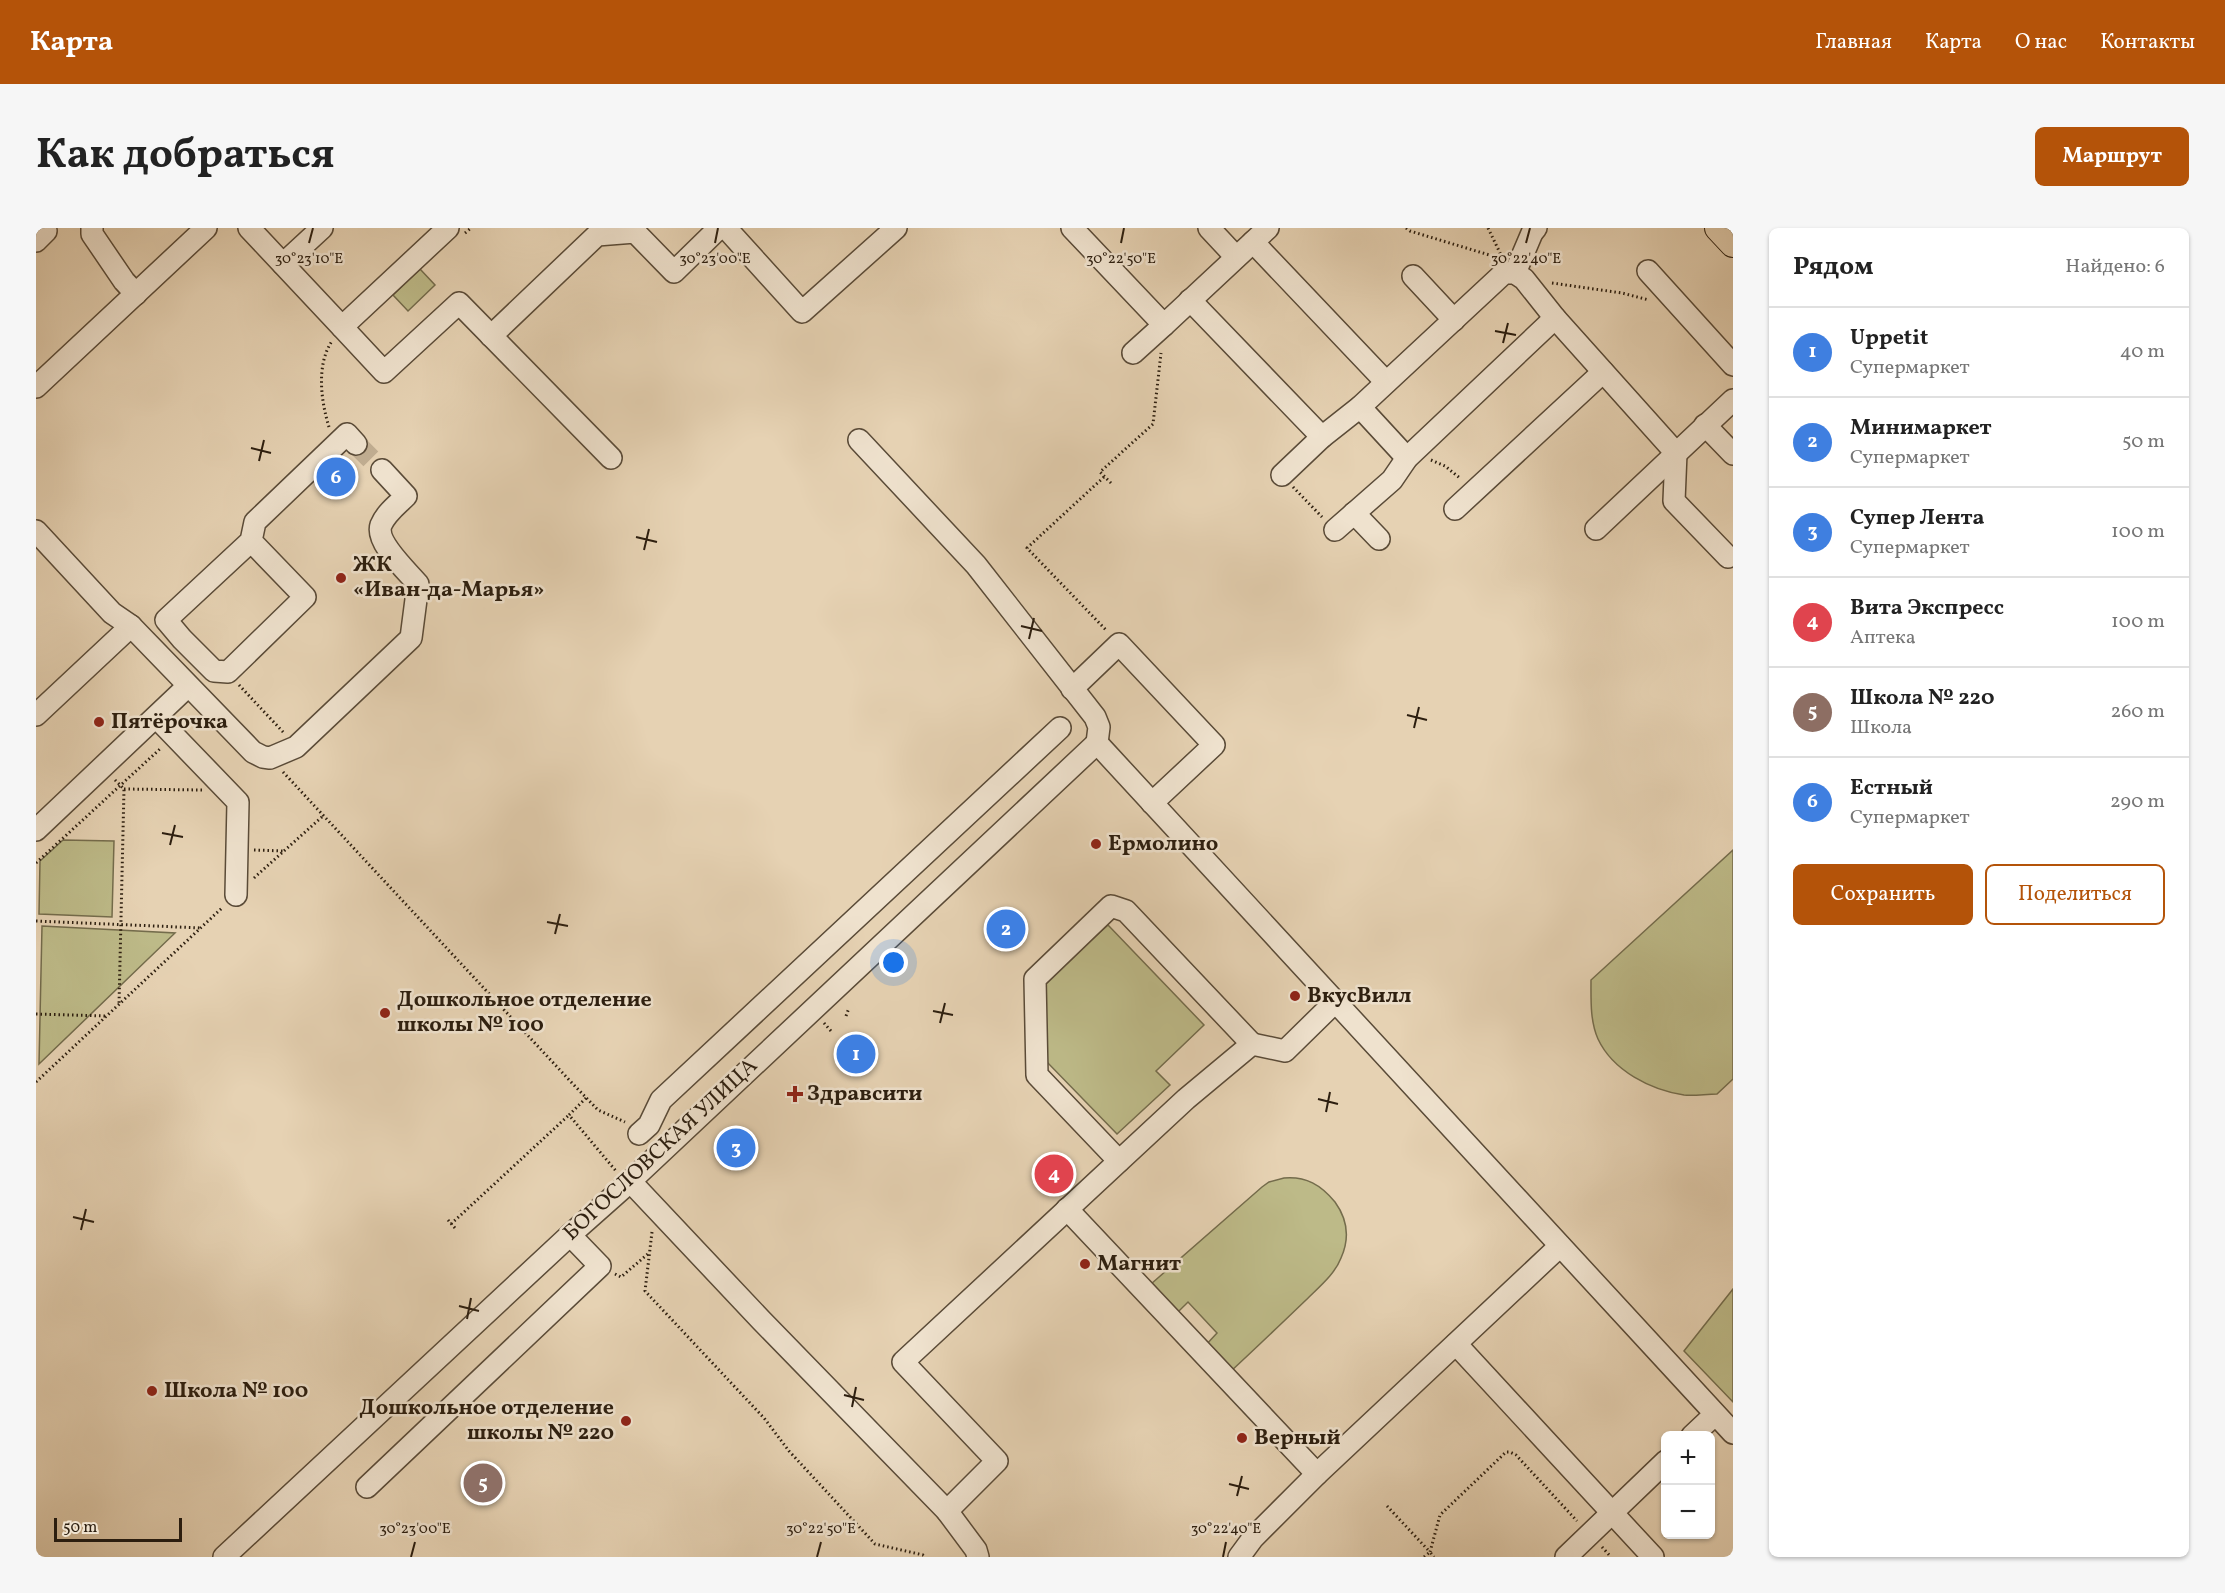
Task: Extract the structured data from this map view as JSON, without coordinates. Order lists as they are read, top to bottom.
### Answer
{
  "streets": {
    "street": ["БОГОСЛОВСКАЯ УЛИЦА"]
  },
  "places": {
    "other": [
      "ЖК «Иван-да-Марья»",
      "Пятёрочка",
      "Ермолино",
      "ВкусВилл",
      "Дошкольное отделение школы № 100",
      "Магнит",
      "Школа № 100",
      "Дошкольное отделение школы № 220",
      "Верный"
    ],
    "health": ["Здравсити"]
  },
  "scale_bar": "50 m",
  "page": {
    "header": "Карта",
    "nav": [
      "Главная",
      "Карта",
      "О нас",
      "Контакты"
    ],
    "title": "Как добраться",
    "buttons": [
      "Маршрут",
      ["Сохранить", "Поделиться"]
    ],
    "heading": ["Рядом", "Найдено: 6"],
    "list": [
      {
        "mark": "1",
        "name": "Uppetit",
        "note": "Супермаркет",
        "value": "40 m"
      },
      {
        "mark": "2",
        "name": "Минимаркет",
        "note": "Супермаркет",
        "value": "50 m"
      },
      {
        "mark": "3",
        "name": "Супер Лента",
        "note": "Супермаркет",
        "value": "100 m"
      },
      {
        "mark": "4",
        "name": "Вита Экспресс",
        "note": "Аптека",
        "value": "100 m"
      },
      {
        "mark": "5",
        "name": "Школа № 220",
        "note": "Школа",
        "value": "260 m"
      },
      {
        "mark": "6",
        "name": "Естный",
        "note": "Супермаркет",
        "value": "290 m"
      }
    ],
    "pins": [
      "6",
      "2",
      "1",
      "3",
      "4",
      "5"
    ],
    "map_buttons": ["+", "−"],
    "scale": "50 m"
  },
  "coordinates": [
    "30°23'00\"E",
    "30°22'50\"E",
    "30°22'40\"E",
    "30°23'10\"E"
  ]
}
